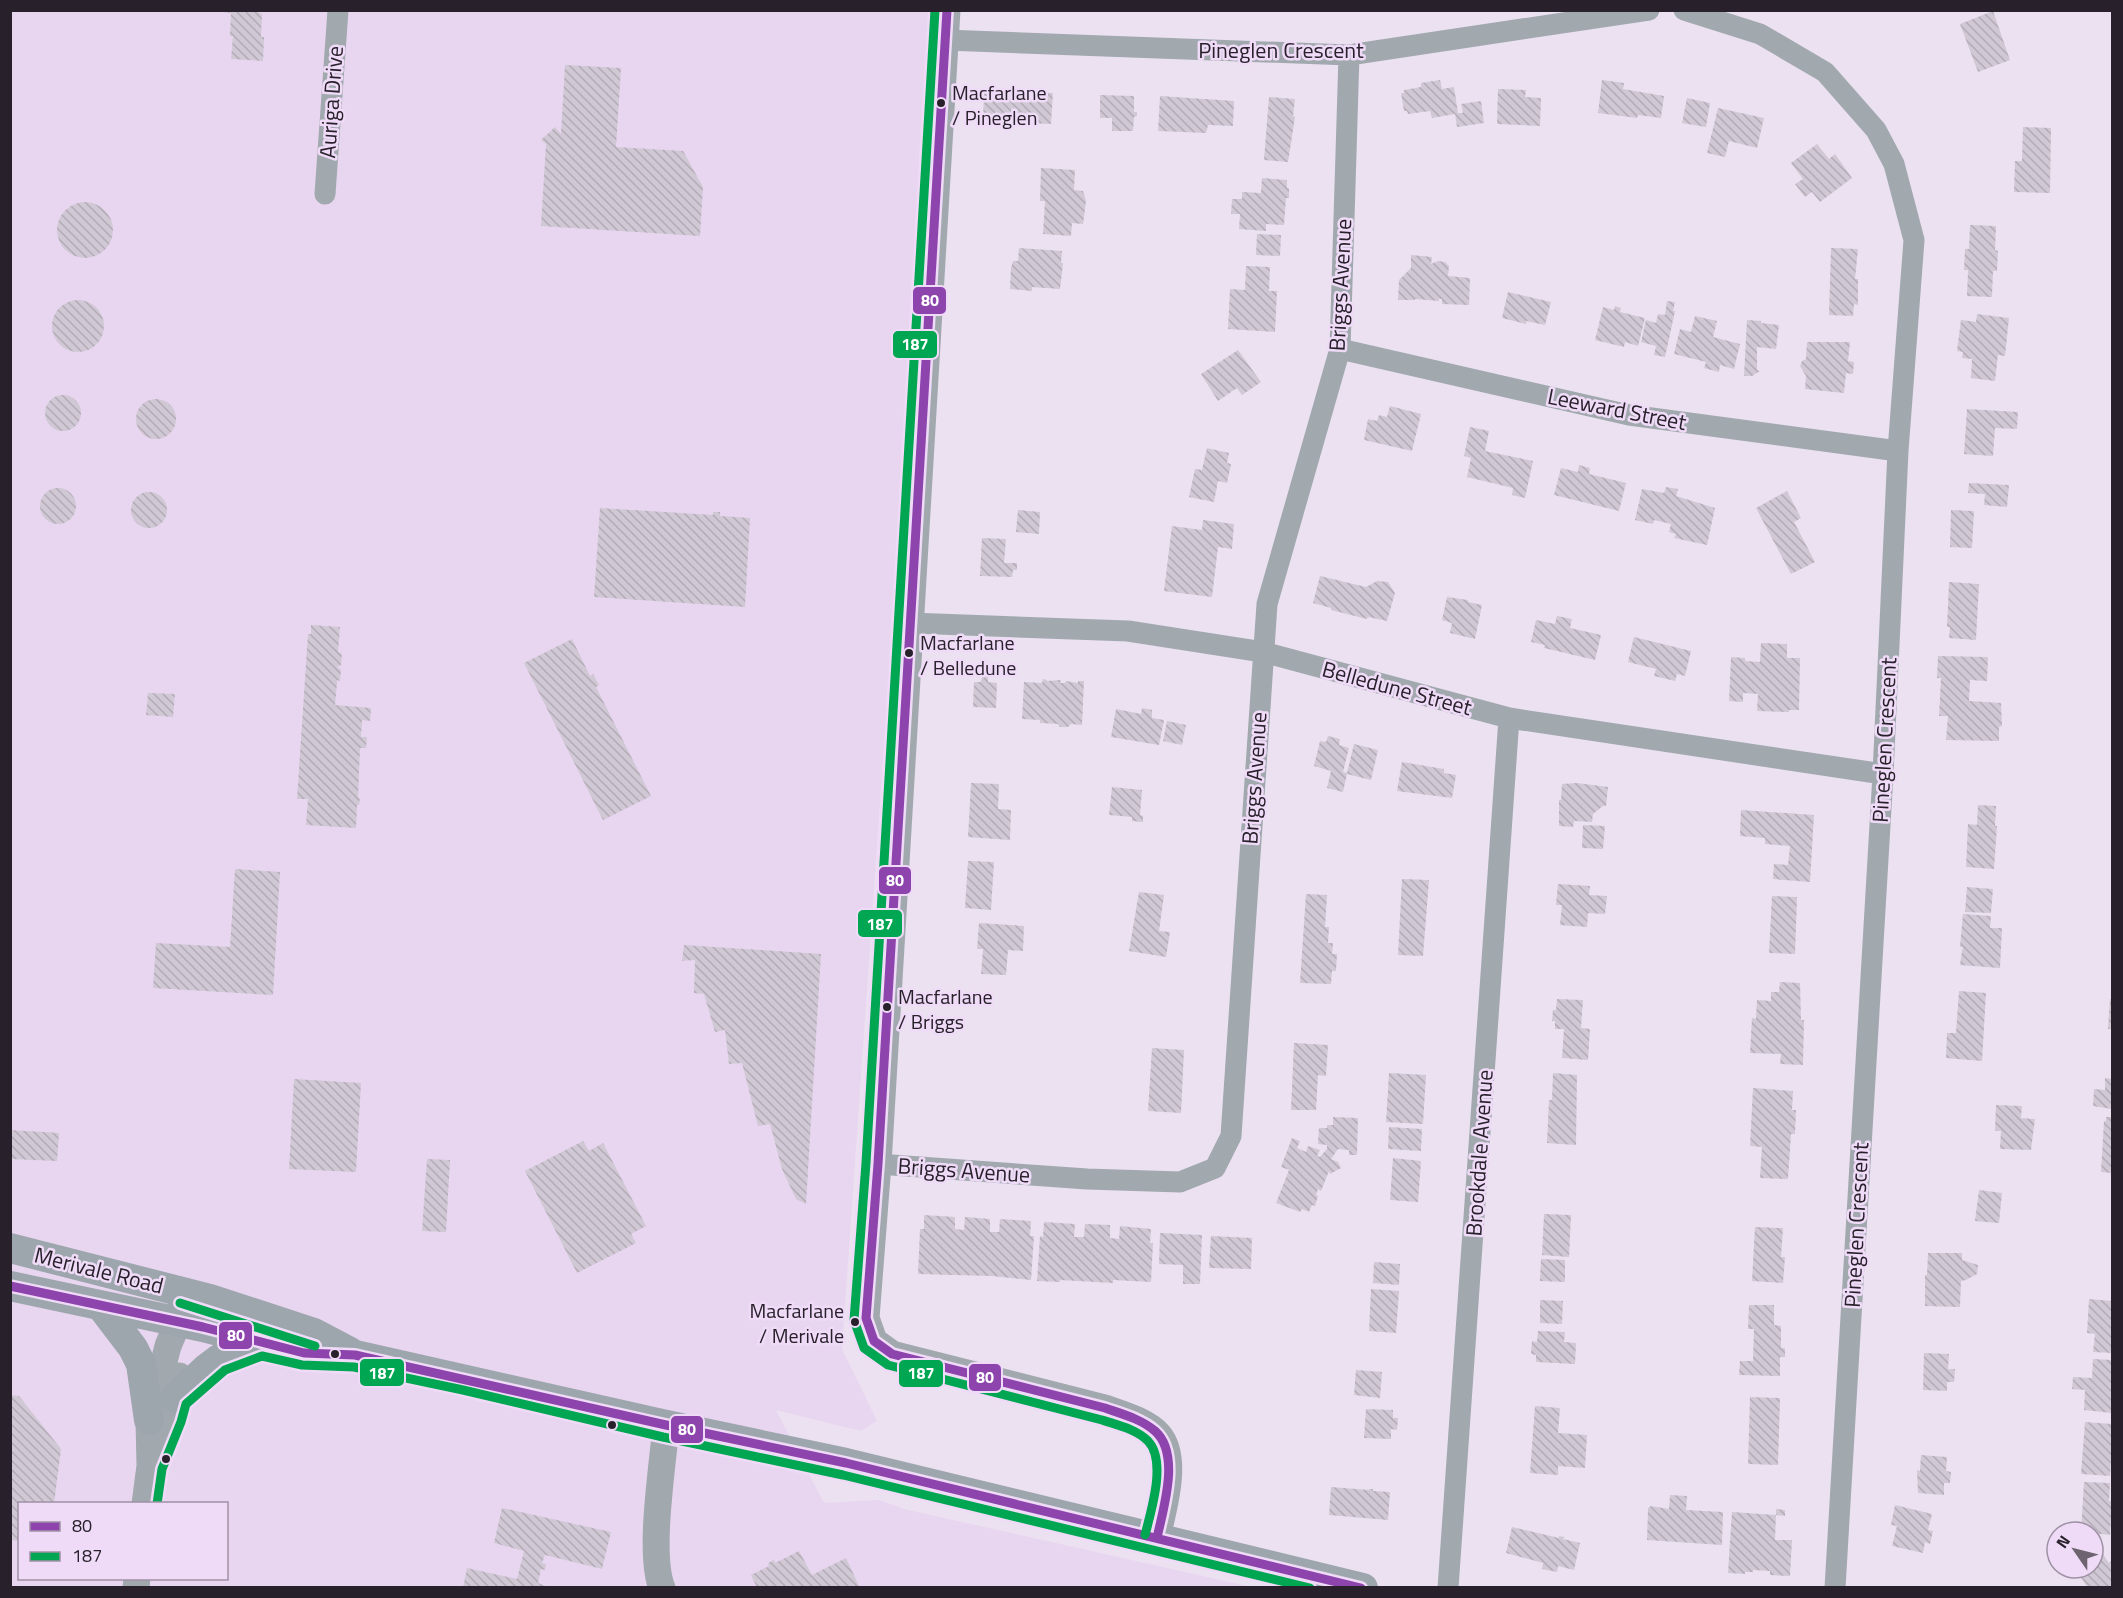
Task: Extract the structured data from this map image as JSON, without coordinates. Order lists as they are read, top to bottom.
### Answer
{
  "streets": {
    "main road": ["Merivale Road"],
    "street": [
      "Pineglen Crescent",
      "Auriga Drive",
      "Briggs Avenue",
      "Leeward Street",
      "Belledune Street",
      "Brookdale Avenue"
    ]
  },
  "crossings": [
    ["Pineglen Crescent", "Briggs Avenue"],
    ["Pineglen Crescent", "Leeward Street"],
    ["Pineglen Crescent", "Belledune Street"],
    ["Briggs Avenue", "Leeward Street"],
    ["Briggs Avenue", "Belledune Street"],
    ["Belledune Street", "Brookdale Avenue"]
  ],
  "places": [
    "Macfarlane / Pineglen",
    "Macfarlane / Belledune",
    "Macfarlane / Briggs",
    "Macfarlane / Merivale"
  ],
  "lines": ["transit line 80", "transit line 187"],
  "legend": ["80", "187"],
  "north": "top left"
}
